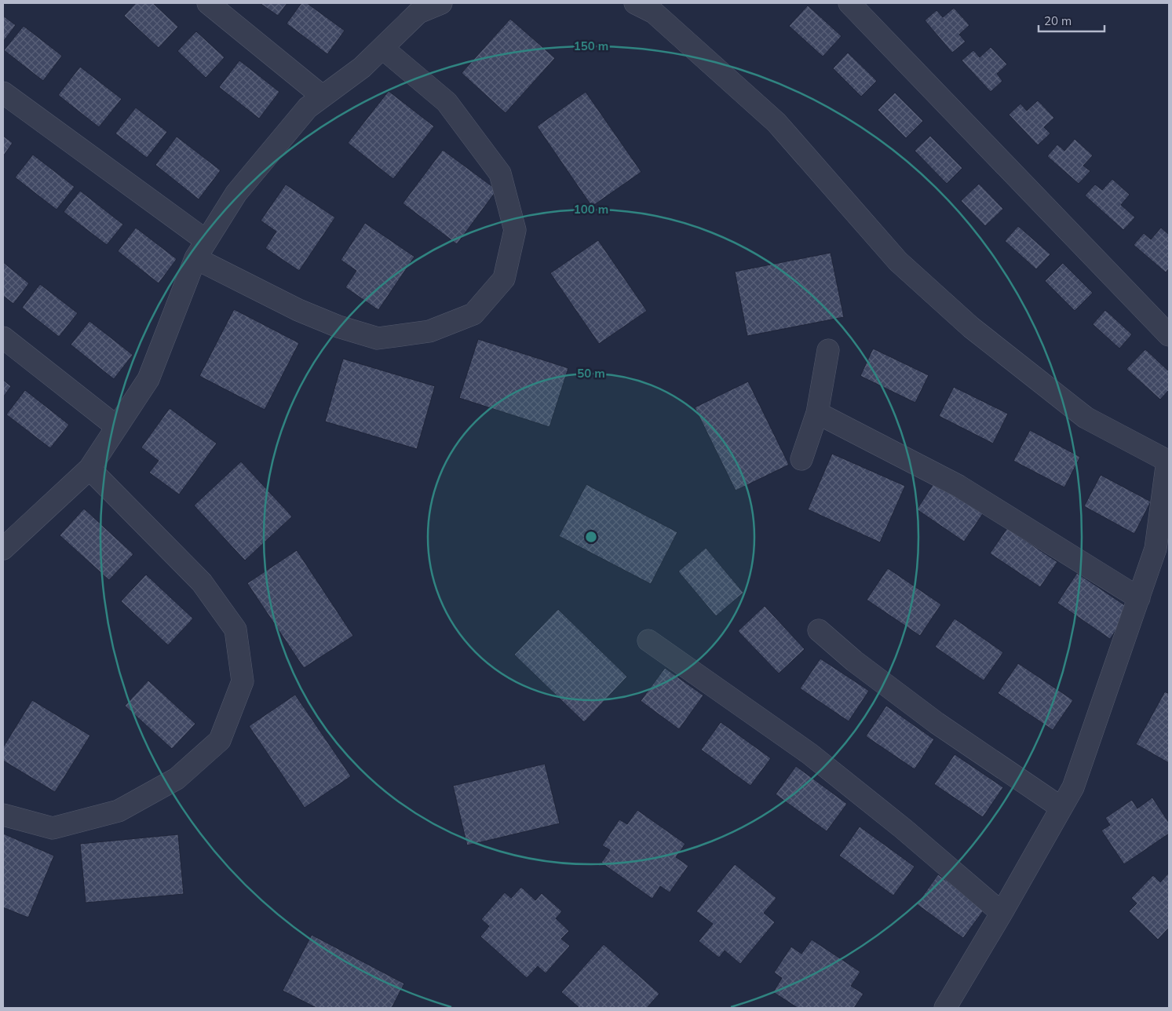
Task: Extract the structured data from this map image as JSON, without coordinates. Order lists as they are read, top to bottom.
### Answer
{
  "scale_bar": "20 m",
  "rings": ["150 m", "100 m", "50 m"]
}
